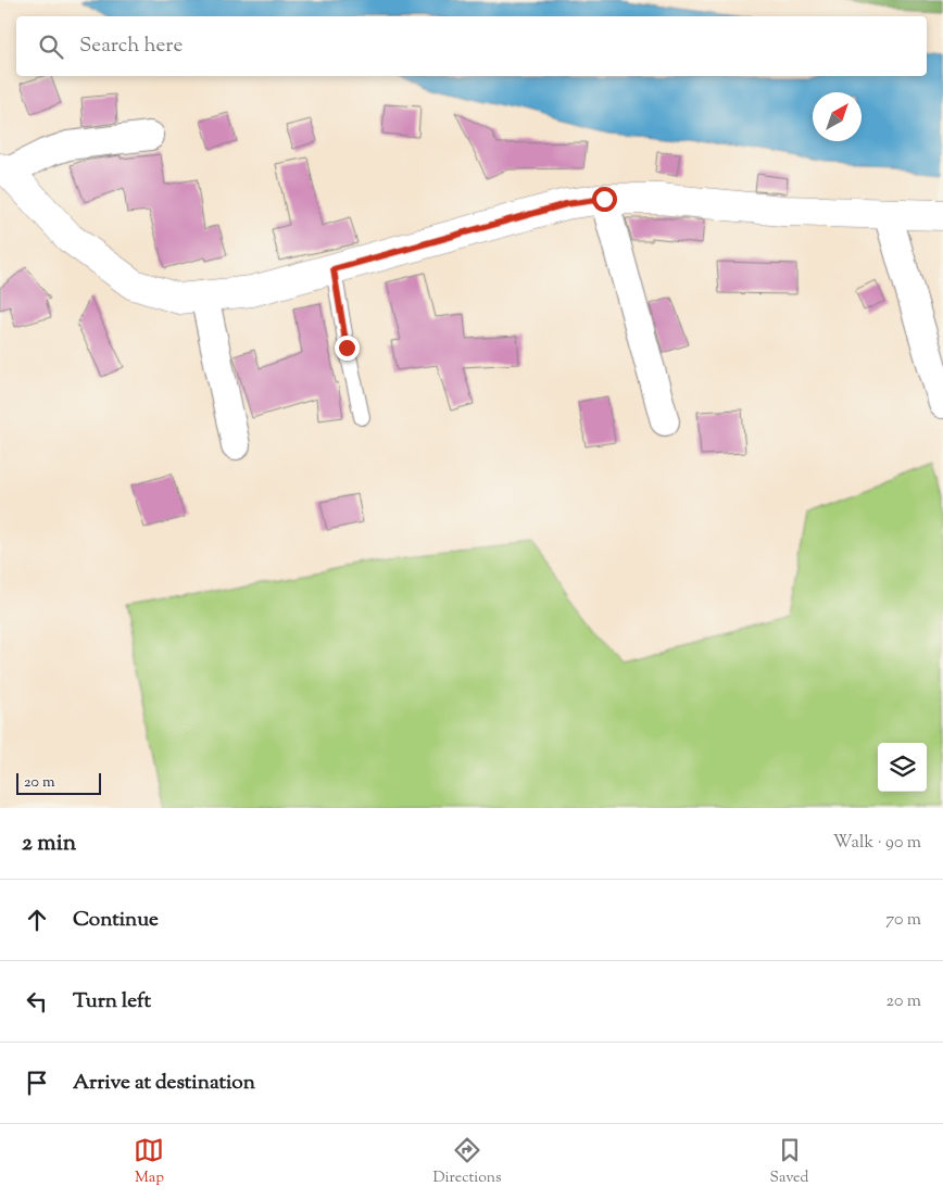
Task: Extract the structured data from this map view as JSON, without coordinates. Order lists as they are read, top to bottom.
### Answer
{
  "scale_bar": "20 m",
  "north": "top right",
  "page": {
    "search": "Search here",
    "scale": "20 m",
    "heading": ["2 min", "Walk · 90 m"],
    "list": [
      ["Continue", "70 m"],
      ["Turn left", "20 m"],
      "Arrive at destination"
    ],
    "nav": ["Map", "Directions", "Saved"]
  }
}
